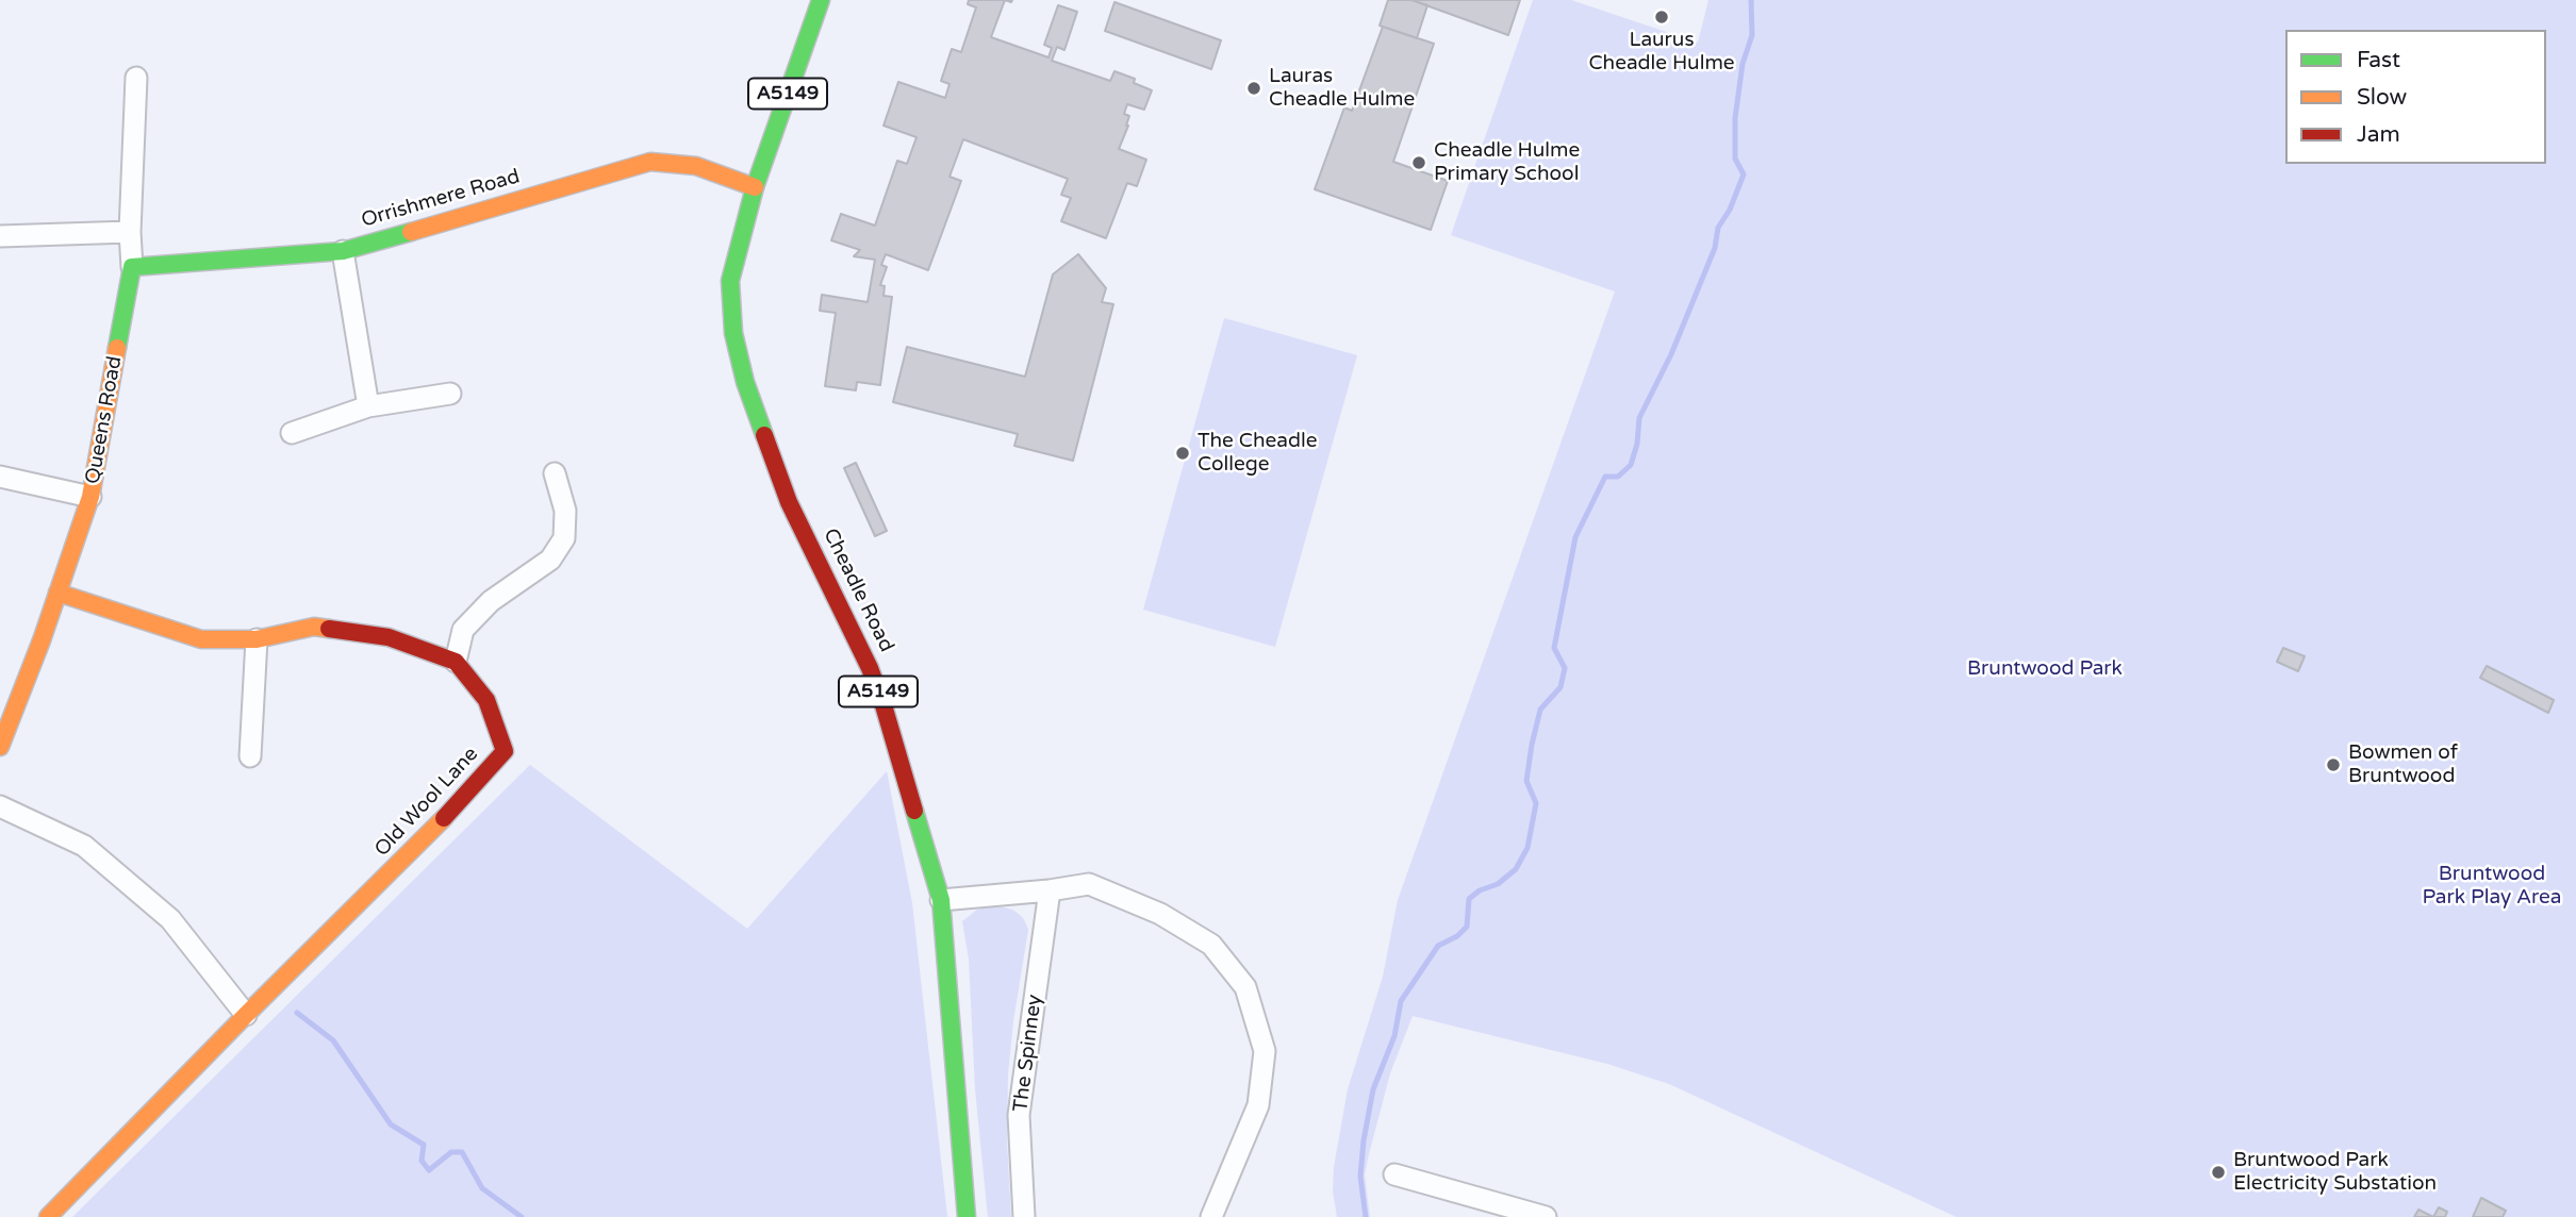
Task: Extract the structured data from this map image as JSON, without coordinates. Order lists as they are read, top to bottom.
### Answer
{
  "streets": {
    "street": [
      "A5149",
      "Orrishmere Road",
      "Queens Road",
      "Cheadle Road",
      "Old Wool Lane",
      "The Spinney"
    ]
  },
  "crossings": [
    ["Orrishmere Road", "Queens Road"],
    ["Orrishmere Road", "Cheadle Road"]
  ],
  "parks": ["Bruntwood Park", "Bruntwood Park Play Area"],
  "places": [
    "Laurus Cheadle Hulme",
    "Lauras Cheadle Hulme",
    "Cheadle Hulme Primary School",
    "The Cheadle College",
    "Bowmen of Bruntwood",
    "Bruntwood Park Electricity Substation"
  ],
  "legend": ["Fast", "Slow", "Jam"]
}
